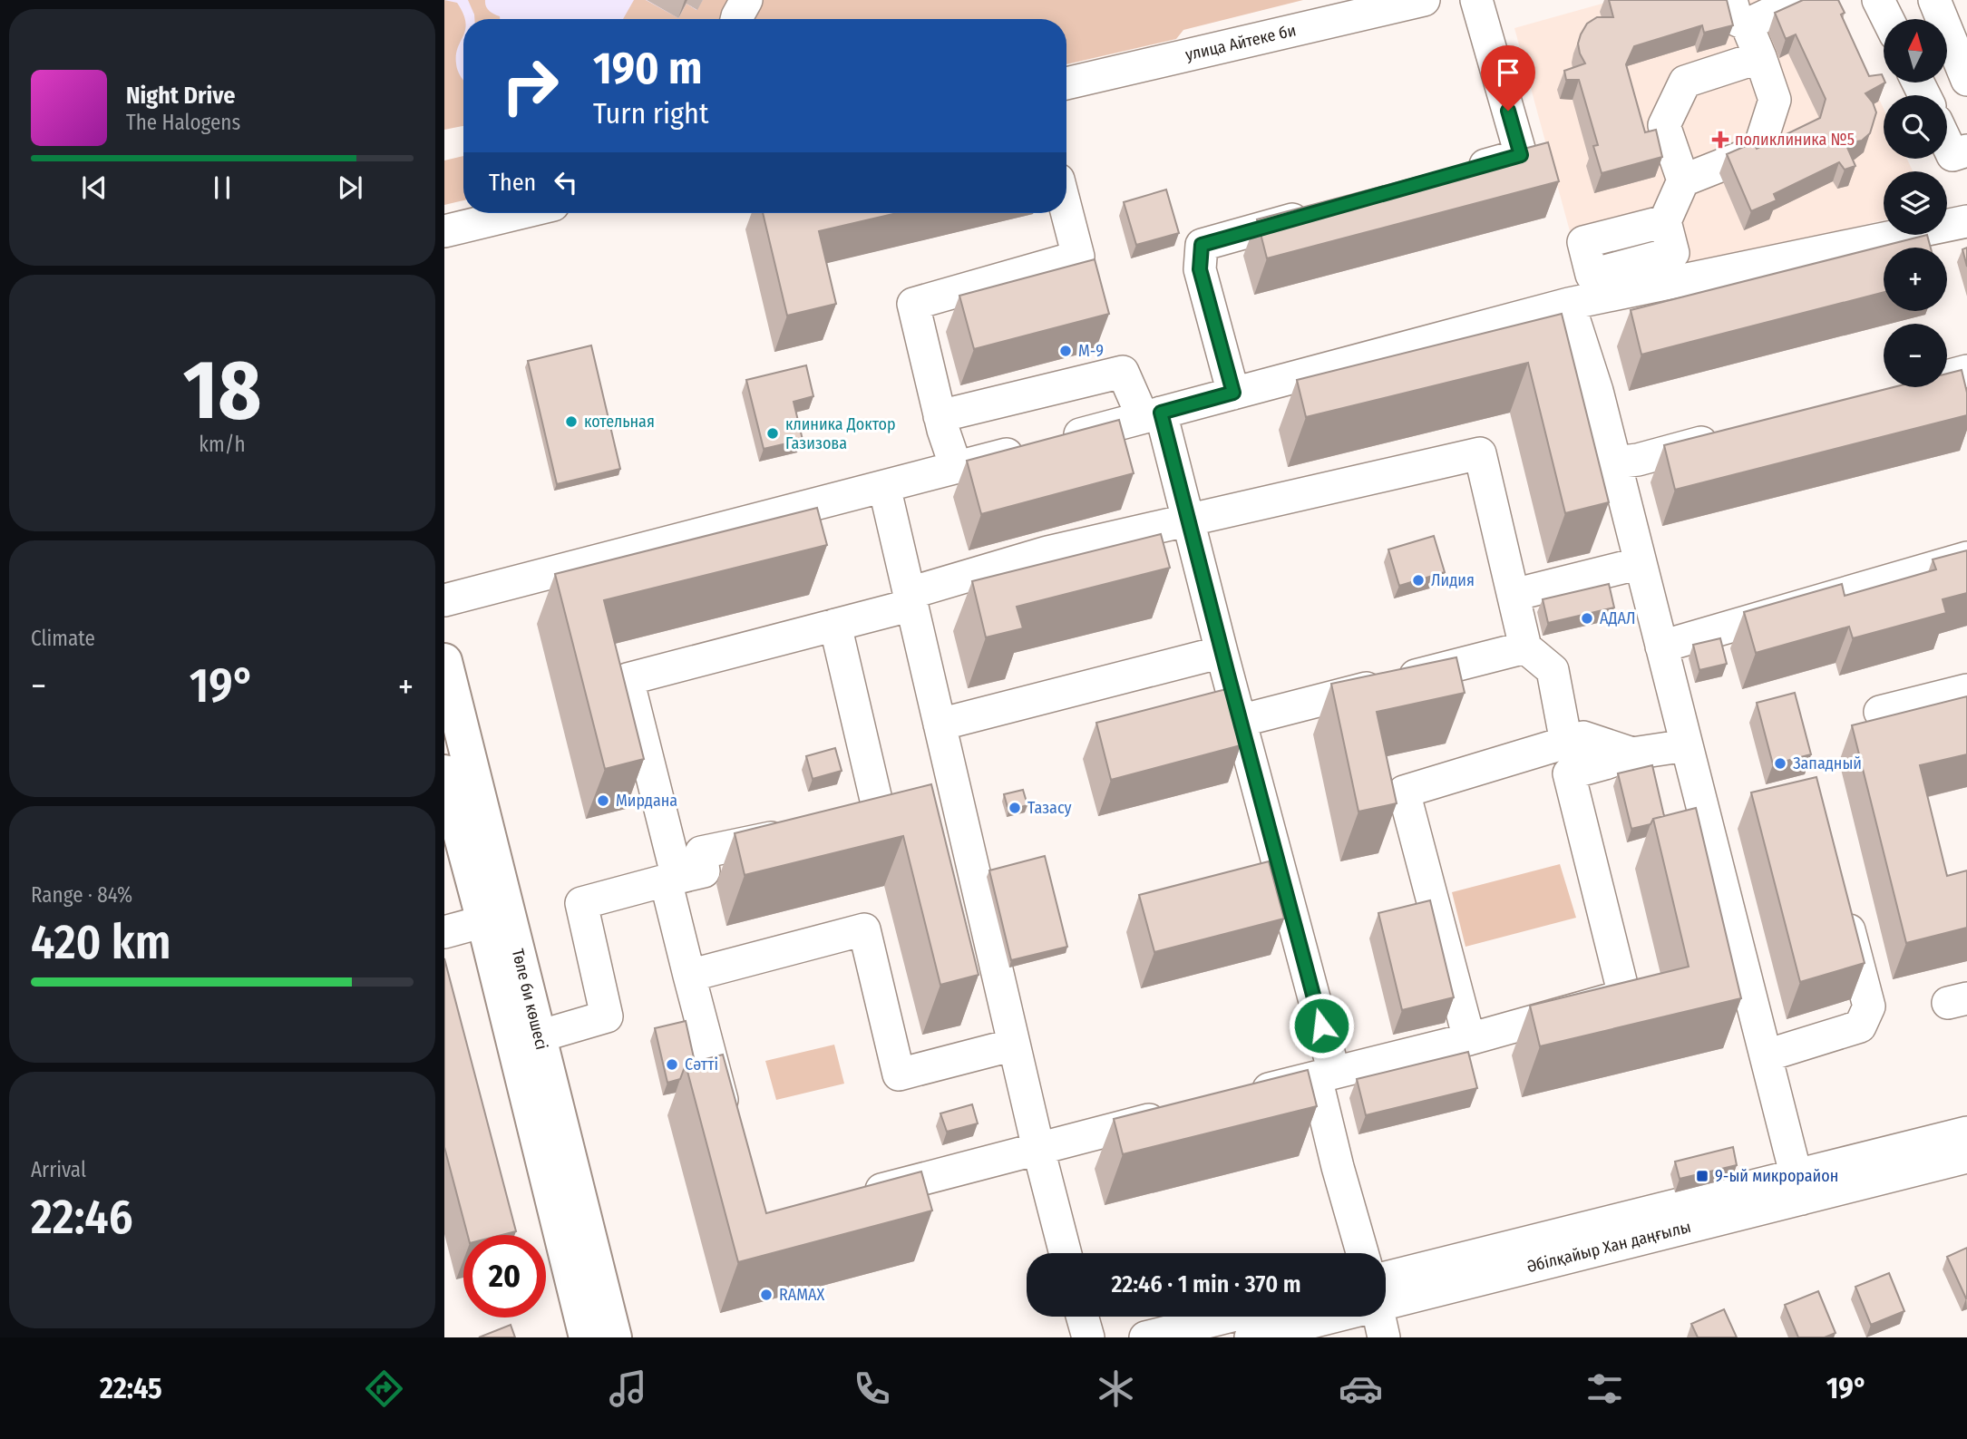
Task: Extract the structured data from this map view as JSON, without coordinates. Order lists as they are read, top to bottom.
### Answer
{
  "streets": {
    "main road": ["Төле би көшесі"],
    "street": ["улица Айтеке би", "Әбілқайыр Хан даңғылы"]
  },
  "places": {
    "health": ["поликлиника №5"],
    "other": [
      "M-9",
      "котельная",
      "клиника Доктор Газизова",
      "Лидия",
      "АДАЛ",
      "Западный",
      "Мирдана",
      "Тазасу",
      "Cәтті",
      "RAMAX"
    ],
    "transit": ["9-ый микрорайон"]
  },
  "north": "top",
  "page": {
    "map_buttons": ["+", "−"],
    "turn": ["190 m", "Turn right"],
    "song": ["Night Drive", "The Halogens"],
    "then": "Then",
    "tile": [
      ["18", "km/h"],
      "Climate",
      ["Range · 84%", "420 km"],
      ["Arrival", "22:46"]
    ],
    "heat": ["−", "19°", "+"],
    "limit": "20",
    "trip": "22:46 · 1 min · 370 m",
    "tabs": ["22:45", "19°"]
  }
}
